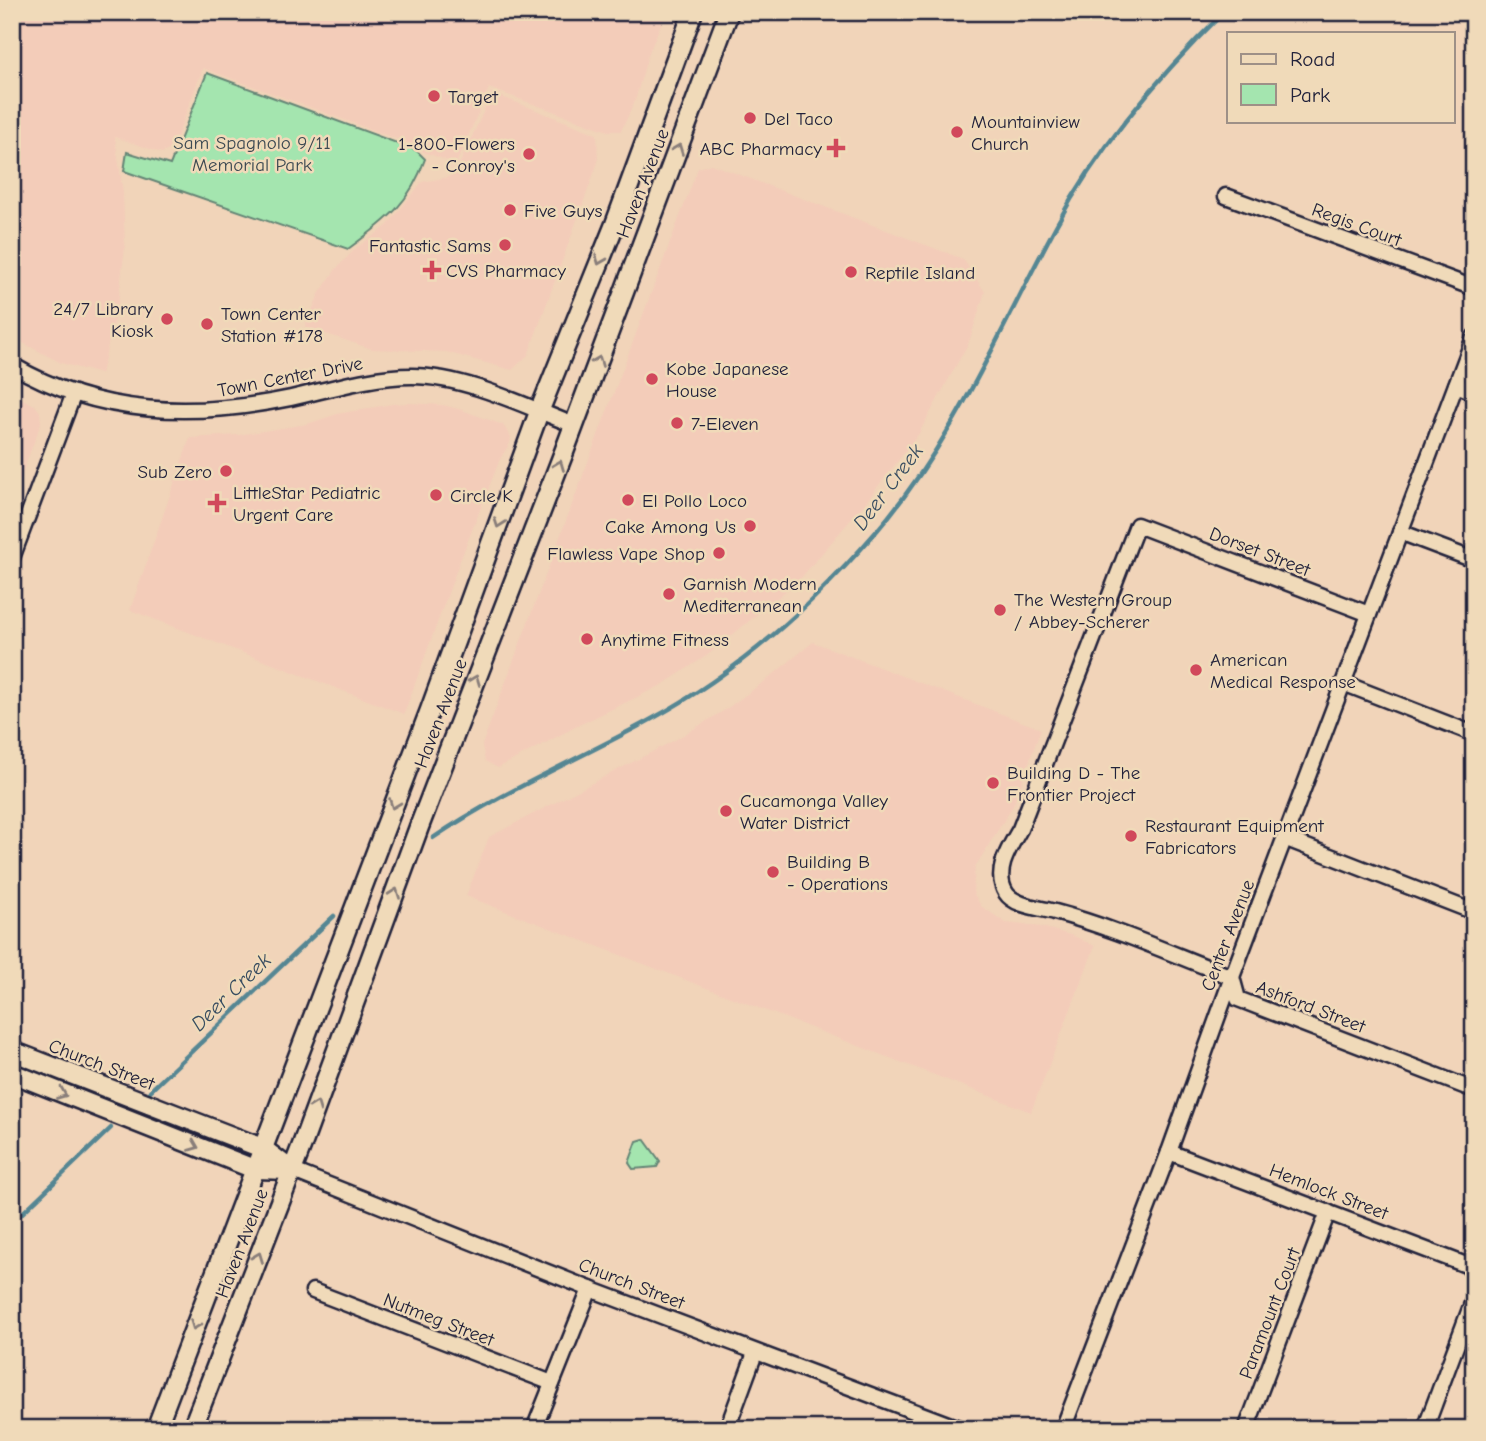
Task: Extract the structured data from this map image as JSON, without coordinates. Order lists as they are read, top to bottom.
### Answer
{
  "streets": {
    "main road": ["Haven Avenue", "Church Street"],
    "street": [
      "Regis Court",
      "Town Center Drive",
      "Dorset Street",
      "Center Avenue",
      "Ashford Street",
      "Hemlock Street",
      "Paramount Court",
      "Nutmeg Street"
    ]
  },
  "crossings": [
    ["Haven Avenue", "Town Center Drive"],
    ["Haven Avenue", "Church Street"],
    ["Dorset Street", "Center Avenue"],
    ["Dorset Street", "Ashford Street"],
    ["Center Avenue", "Ashford Street"],
    ["Center Avenue", "Hemlock Street"],
    ["Hemlock Street", "Paramount Court"]
  ],
  "water": ["Deer Creek"],
  "parks": ["Sam Spagnolo 9/11 Memorial Park"],
  "places": {
    "other": [
      "Target",
      "Del Taco",
      "Mountainview Church",
      "1-800-Flowers - Conroy's",
      "Five Guys",
      "Fantastic Sams",
      "Reptile Island",
      "24/7 Library Kiosk",
      "Town Center Station #178",
      "Kobe Japanese House",
      "7-Eleven",
      "Sub Zero",
      "Circle K",
      "El Pollo Loco",
      "Cake Among Us",
      "Flawless Vape Shop",
      "Garnish Modern Mediterranean",
      "The Western Group / Abbey-Scherer",
      "Anytime Fitness",
      "American Medical Response",
      "Building D - The Frontier Project",
      "Cucamonga Valley Water District",
      "Restaurant Equipment Fabricators",
      "Building B - Operations"
    ],
    "health": ["ABC Pharmacy", "CVS Pharmacy", "LittleStar Pediatric Urgent Care"]
  },
  "legend": ["Road", "Park"]
}
